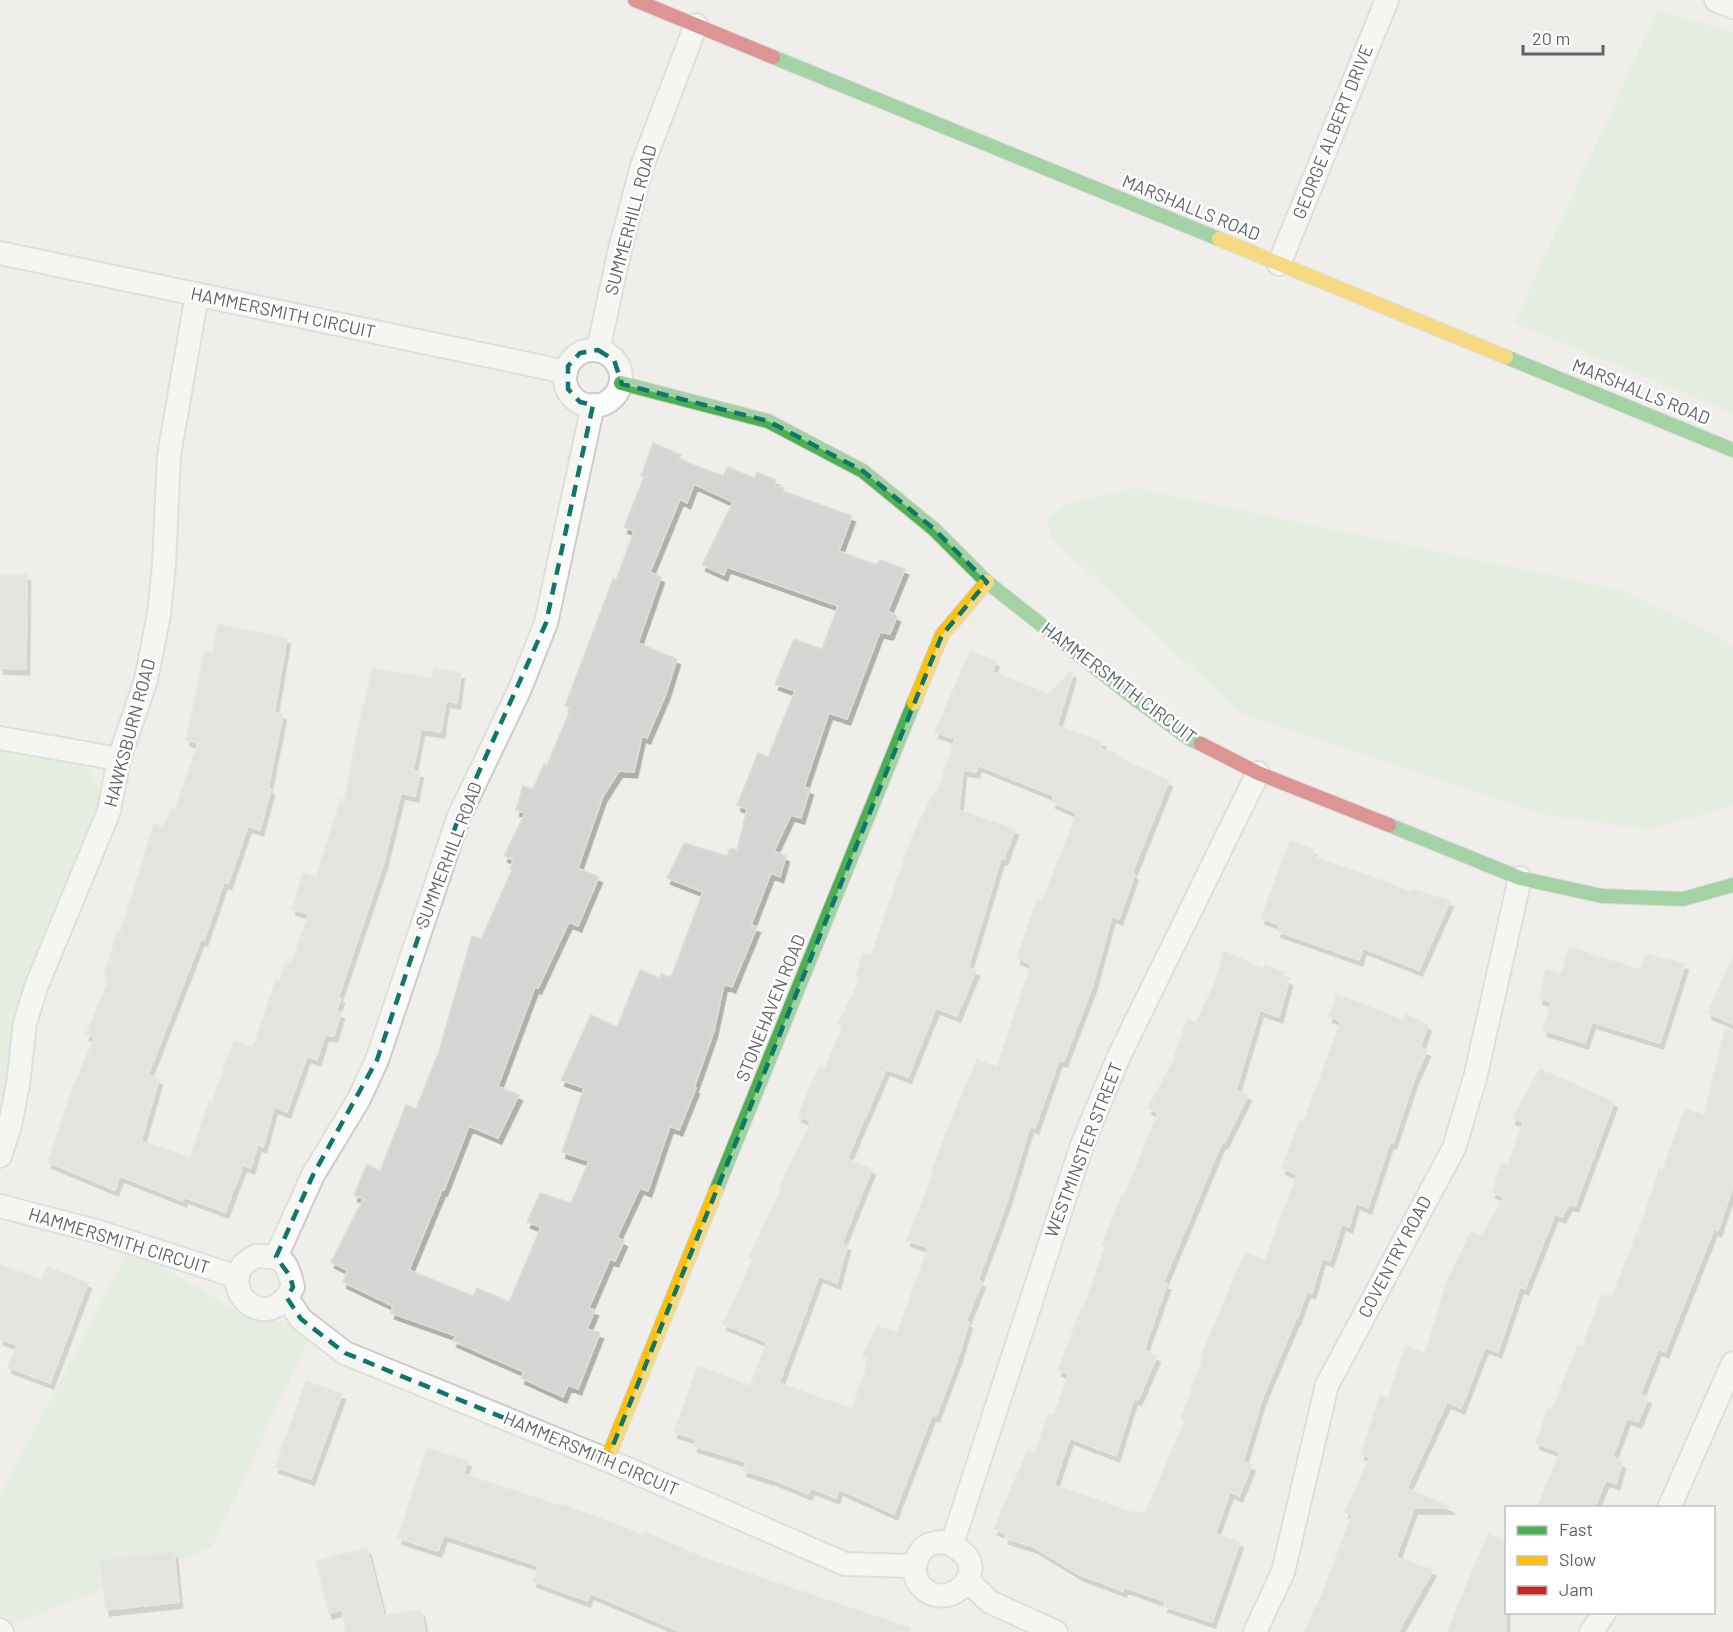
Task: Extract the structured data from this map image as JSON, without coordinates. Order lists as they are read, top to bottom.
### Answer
{
  "streets": {
    "street": [
      "GEORGE ALBERT DRIVE",
      "MARSHALLS ROAD",
      "SUMMERHILL ROAD",
      "HAMMERSMITH CIRCUIT",
      "HAWKSBURN ROAD",
      "STONEHAVEN ROAD",
      "WESTMINSTER STREET",
      "COVENTRY ROAD"
    ]
  },
  "crossings": [
    ["GEORGE ALBERT DRIVE", "MARSHALLS ROAD"],
    ["MARSHALLS ROAD", "SUMMERHILL ROAD"],
    ["SUMMERHILL ROAD", "HAMMERSMITH CIRCUIT"],
    ["HAMMERSMITH CIRCUIT", "HAWKSBURN ROAD"],
    ["HAMMERSMITH CIRCUIT", "STONEHAVEN ROAD"],
    ["HAMMERSMITH CIRCUIT", "WESTMINSTER STREET"],
    ["HAMMERSMITH CIRCUIT", "COVENTRY ROAD"]
  ],
  "legend": ["Fast", "Slow", "Jam"],
  "scale_bar": "20 m"
}
